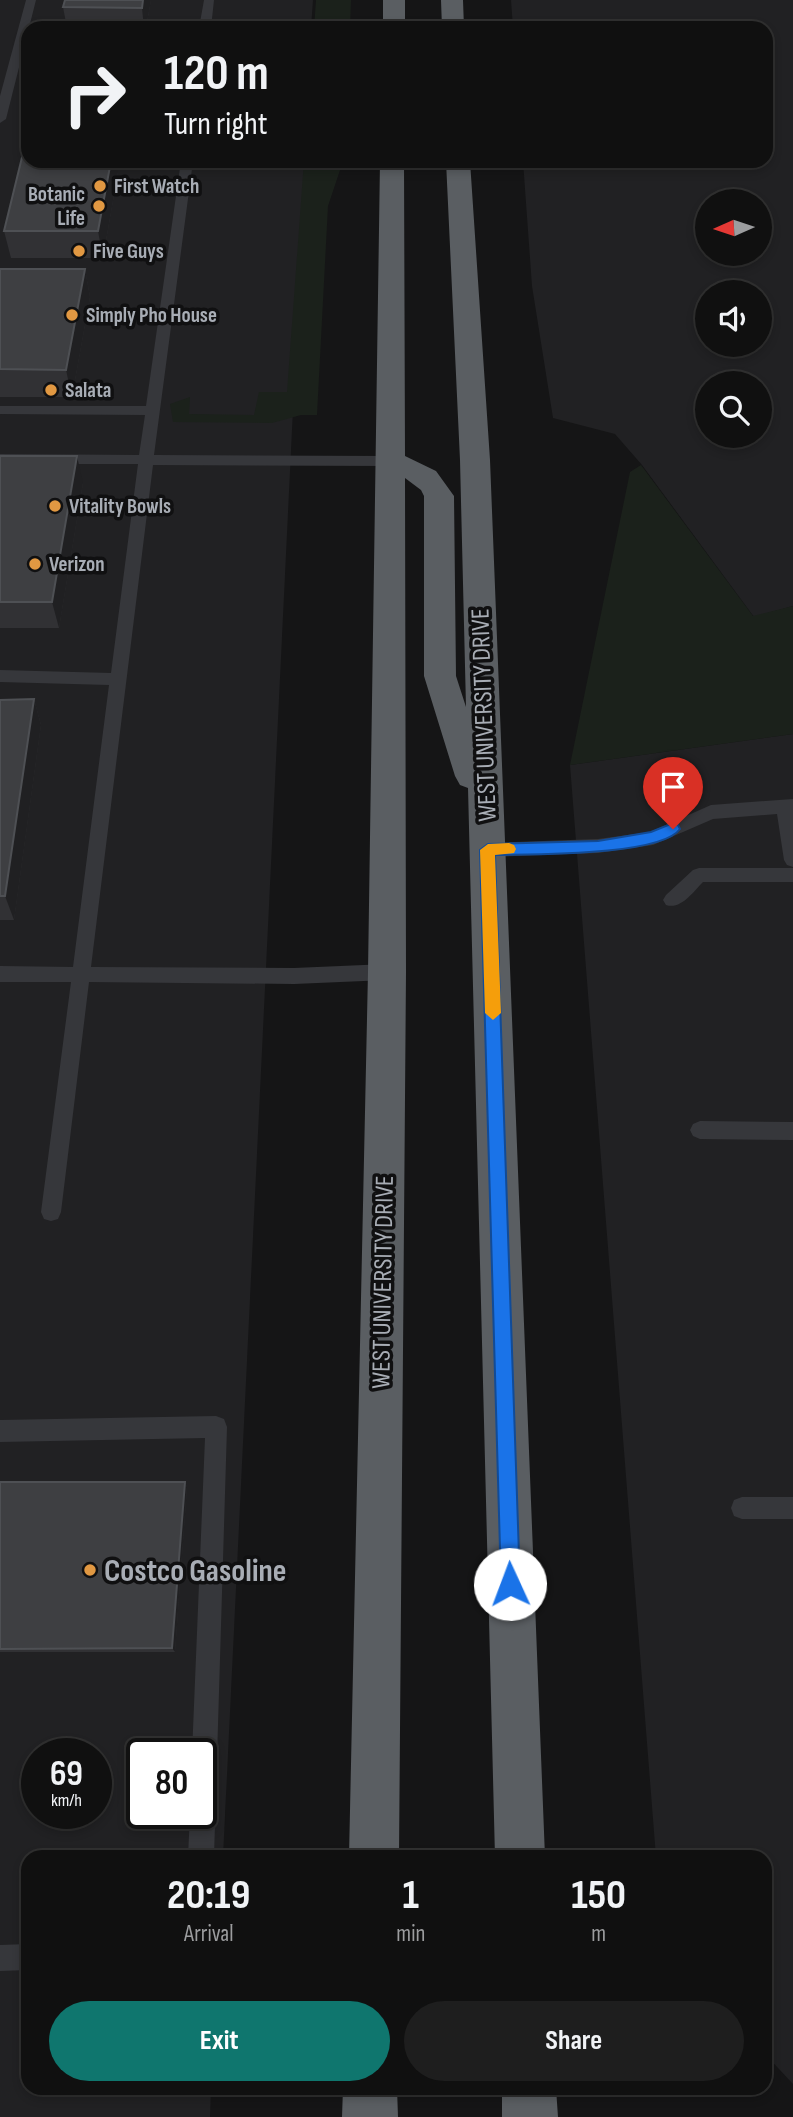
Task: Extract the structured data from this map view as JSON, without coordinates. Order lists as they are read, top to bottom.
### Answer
{
  "streets": {
    "highway": ["WEST UNIVERSITY DRIVE"]
  },
  "places": [
    "First Watch",
    "Botanic Life",
    "Five Guys",
    "Simply Pho House",
    "Salata",
    "Vitality Bowls",
    "Verizon",
    "Costco Gasoline"
  ],
  "north": "left",
  "page": {
    "turn": ["120 m", "Turn right"],
    "speed": "69 km/h",
    "limit": "80",
    "eta": [
      "20:19",
      "Arrival",
      "1",
      "min",
      "150",
      "m"
    ],
    "buttons": ["Exit", "Share"]
  }
}
